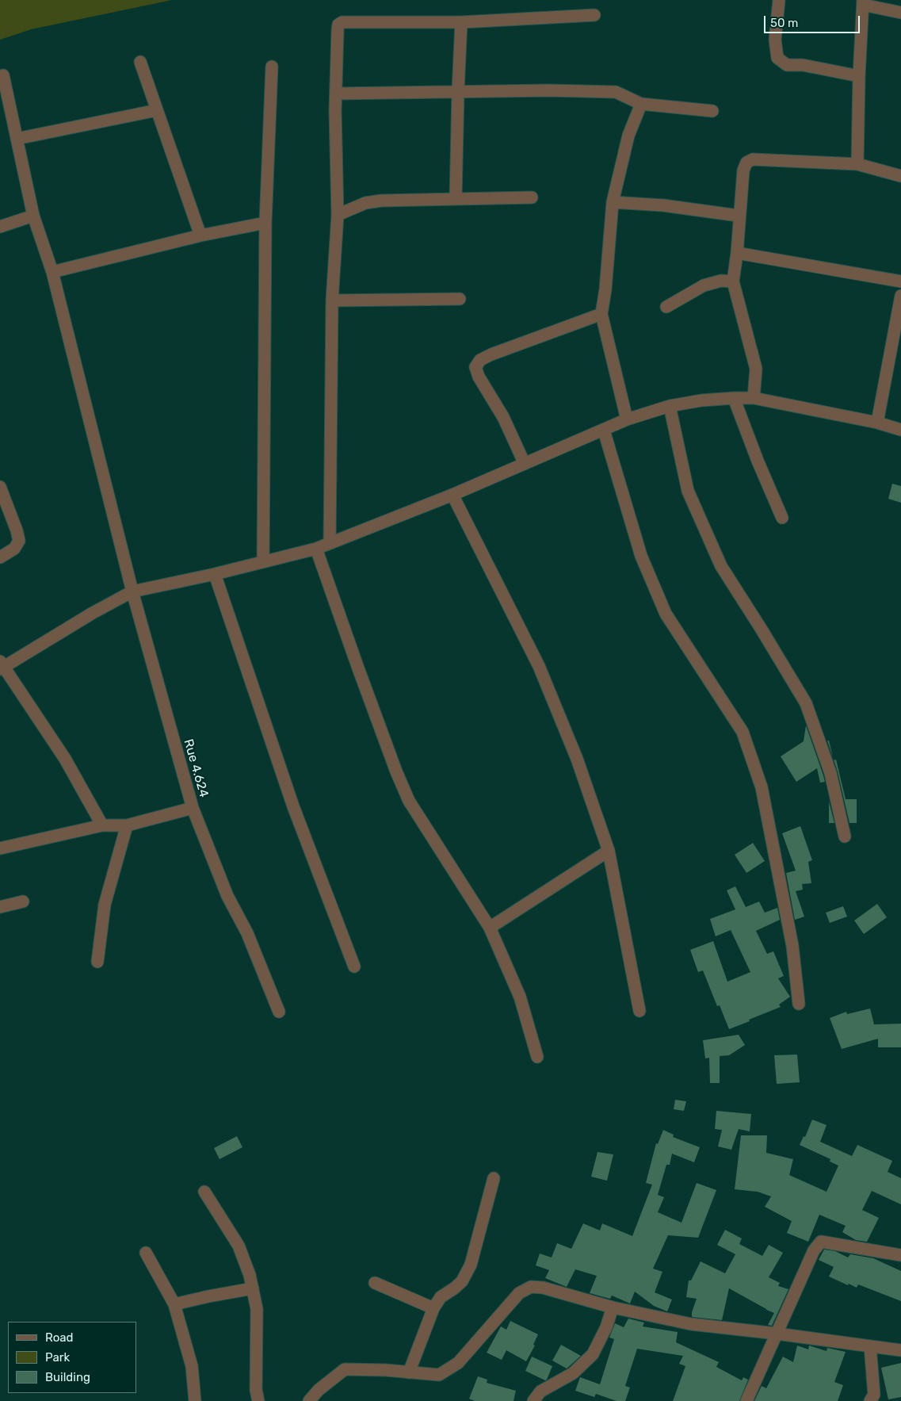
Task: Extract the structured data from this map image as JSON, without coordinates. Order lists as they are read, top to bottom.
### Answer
{
  "streets": {
    "street": ["Rue 4.624"]
  },
  "legend": ["Road", "Park", "Building"],
  "scale_bar": "50 m"
}
